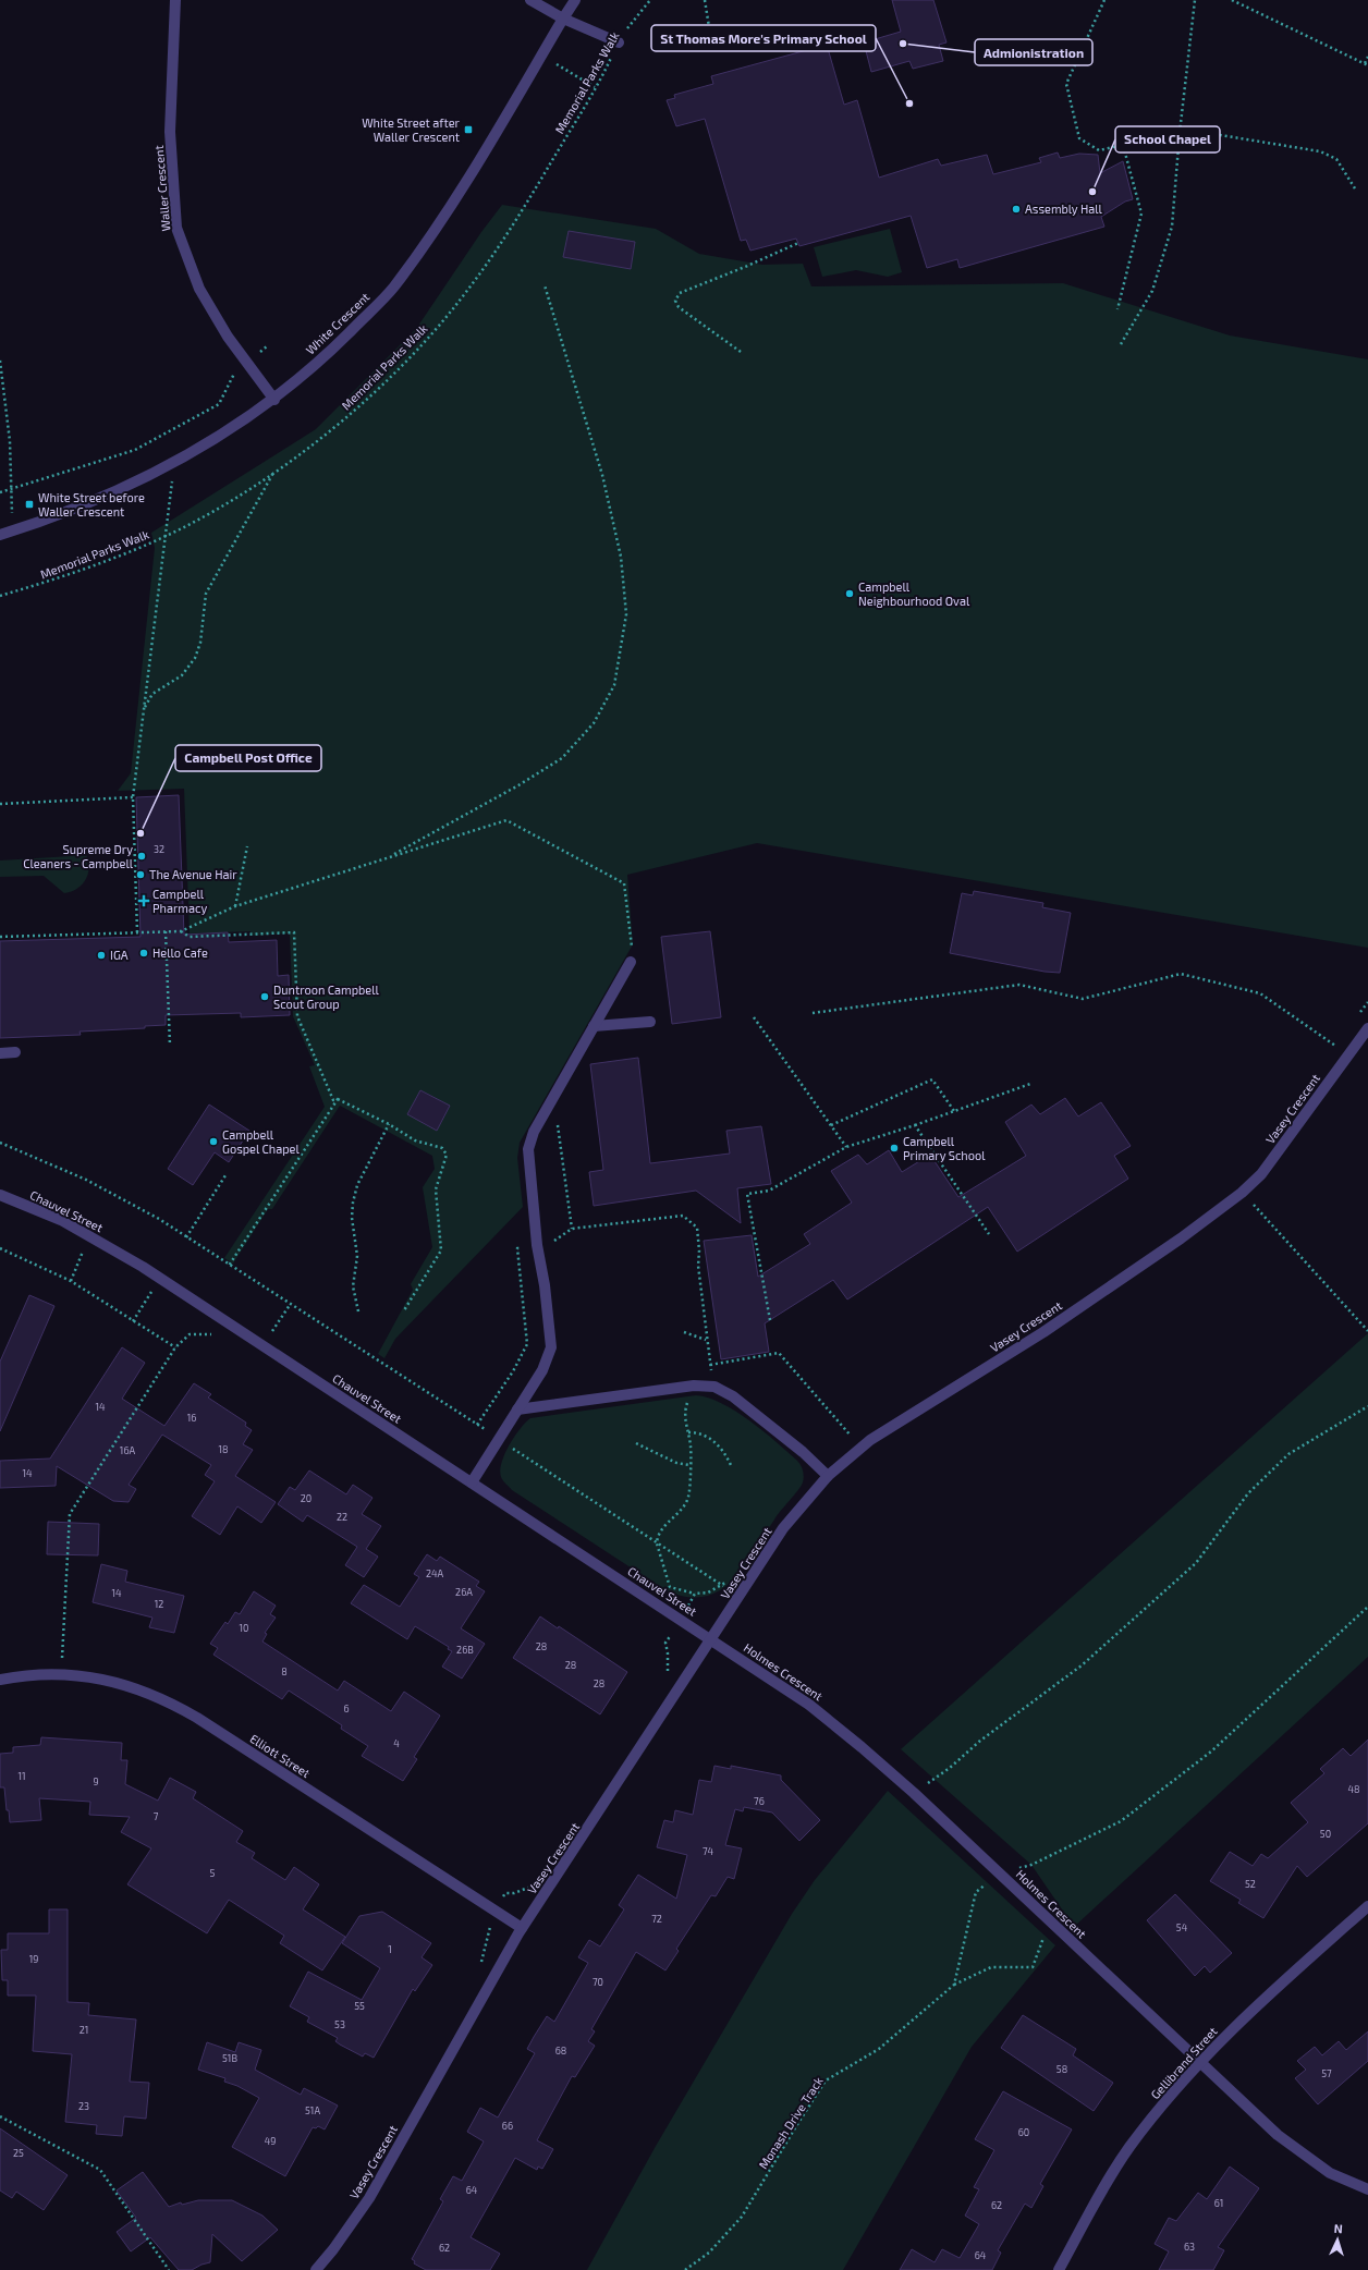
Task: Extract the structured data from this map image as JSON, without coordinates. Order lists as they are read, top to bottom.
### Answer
{
  "streets": {
    "street": [
      "Waller Crescent",
      "White Crescent",
      "Vasey Crescent",
      "Chauvel Street",
      "Holmes Crescent",
      "Elliott Street",
      "Gellibrand Street"
    ],
    "path": ["Memorial Parks Walk", "Monash Drive Track"]
  },
  "crossings": [
    ["Waller Crescent", "White Crescent"],
    ["Vasey Crescent", "Chauvel Street"],
    ["Vasey Crescent", "Holmes Crescent"],
    ["Vasey Crescent", "Elliott Street"],
    ["Chauvel Street", "Holmes Crescent"],
    ["Holmes Crescent", "Gellibrand Street"],
    ["Holmes Crescent", "Monash Drive Track"]
  ],
  "places": {
    "other": [
      "Admionistration",
      "St Thomas More's Primary School",
      "School Chapel",
      "Assembly Hall",
      "Campbell Neighbourhood Oval",
      "Campbell Post Office",
      "Supreme Dry Cleaners - Campbell",
      "The Avenue Hair",
      "Hello Cafe",
      "IGA",
      "Duntroon Campbell Scout Group",
      "Campbell Gospel Chapel",
      "Campbell Primary School"
    ],
    "transit": ["White Street after Waller Crescent", "White Street before Waller Crescent"],
    "health": ["Campbell Pharmacy"]
  },
  "house_numbers": [
    "32",
    "14",
    "16",
    "18",
    "16A",
    "14",
    "20",
    "22",
    "24A",
    "26A",
    "14",
    "12",
    "10",
    "28",
    "26B",
    "28",
    "8",
    "28",
    "6",
    "4",
    "11",
    "9",
    "48",
    "76",
    "7",
    "50",
    "74",
    "5",
    "52",
    "72",
    "54",
    "1",
    "19",
    "70",
    "55",
    "53",
    "21",
    "68",
    "51B",
    "58",
    "57",
    "23",
    "51A",
    "66",
    "60",
    "49",
    "25",
    "64",
    "61",
    "62",
    "63",
    "62",
    "64"
  ],
  "north": "top"
}
